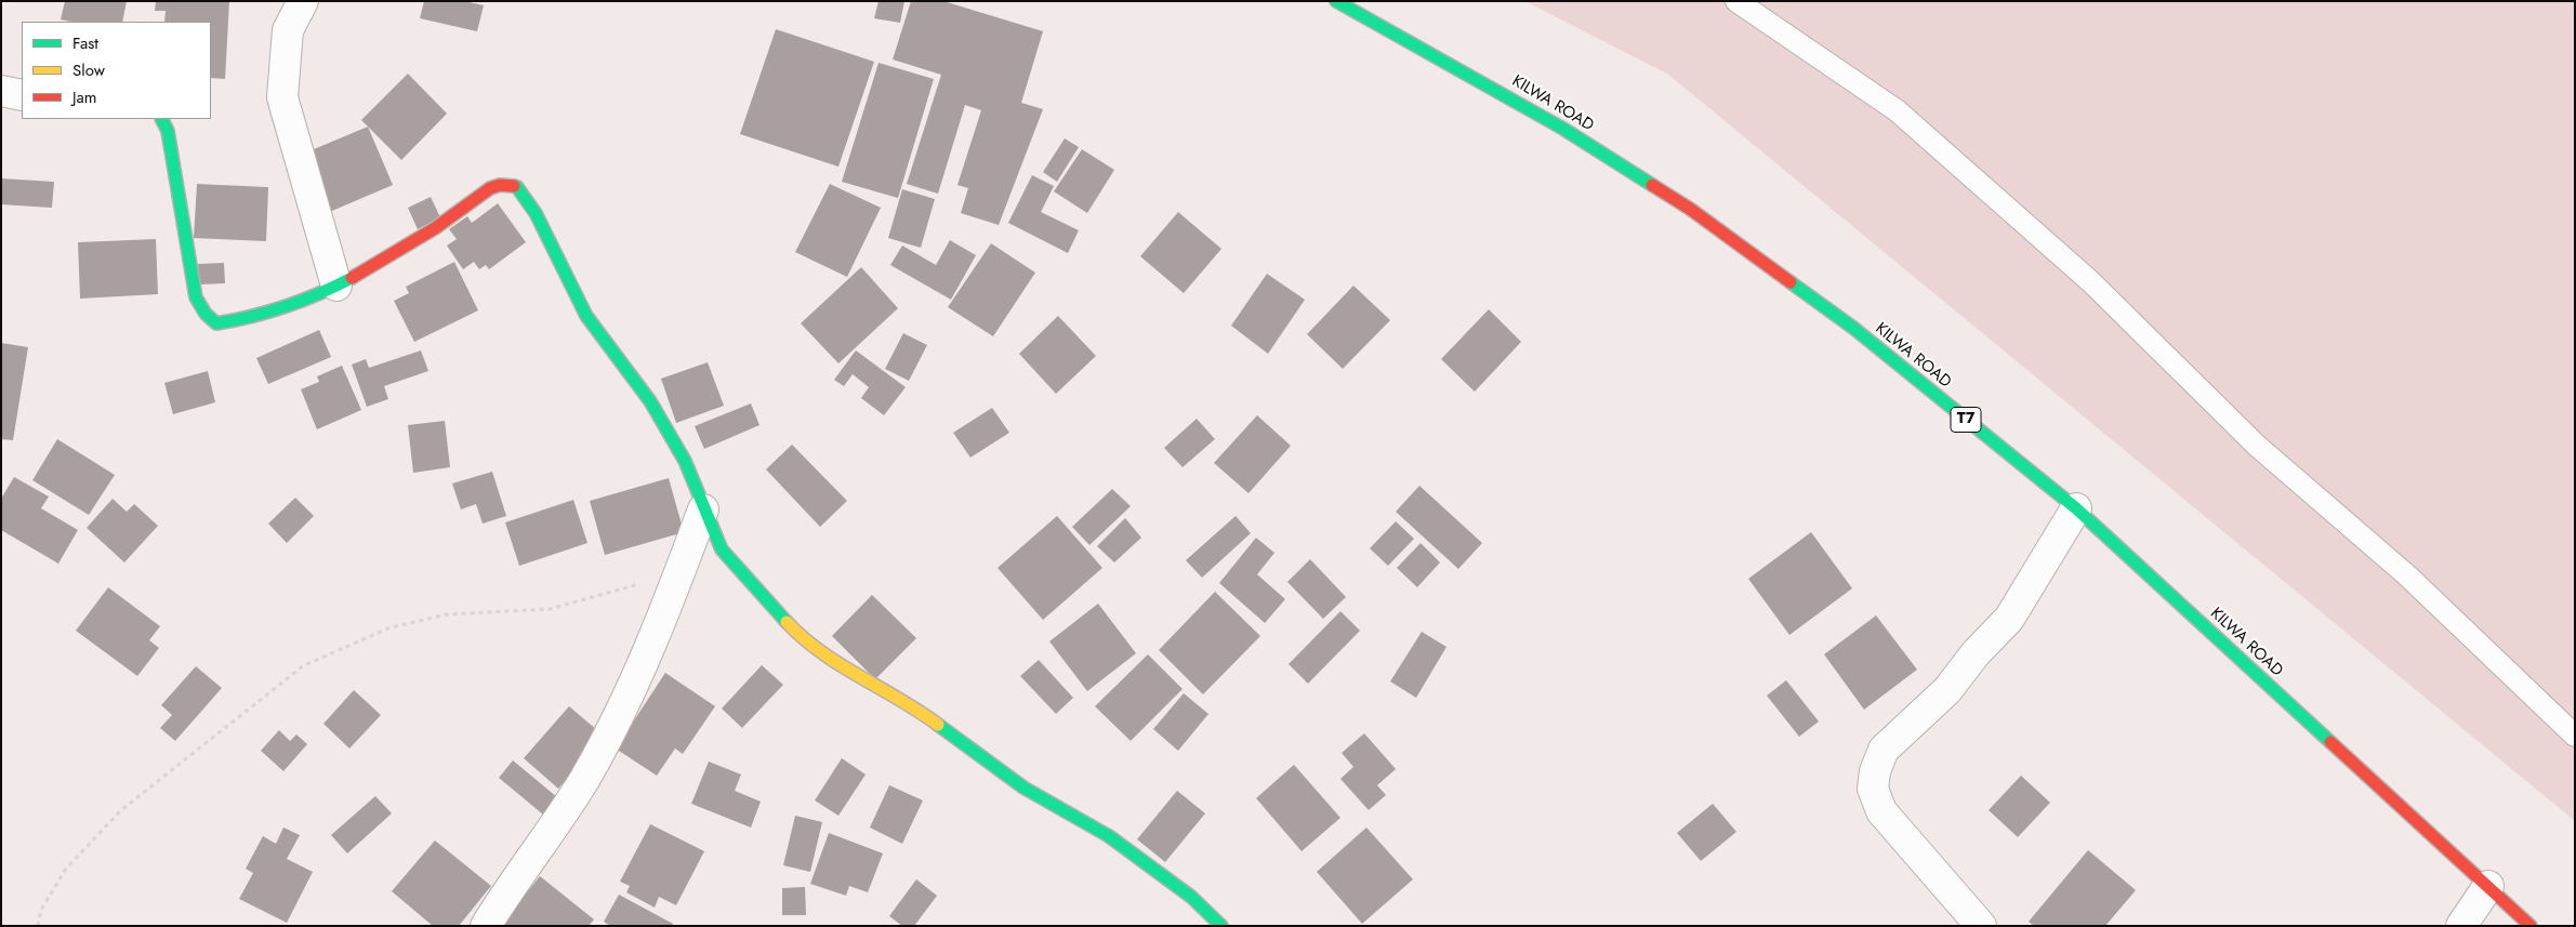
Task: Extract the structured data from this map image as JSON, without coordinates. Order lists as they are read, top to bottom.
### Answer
{
  "streets": {
    "main road": ["KILWA ROAD", "T7"]
  },
  "legend": ["Fast", "Slow", "Jam"]
}
